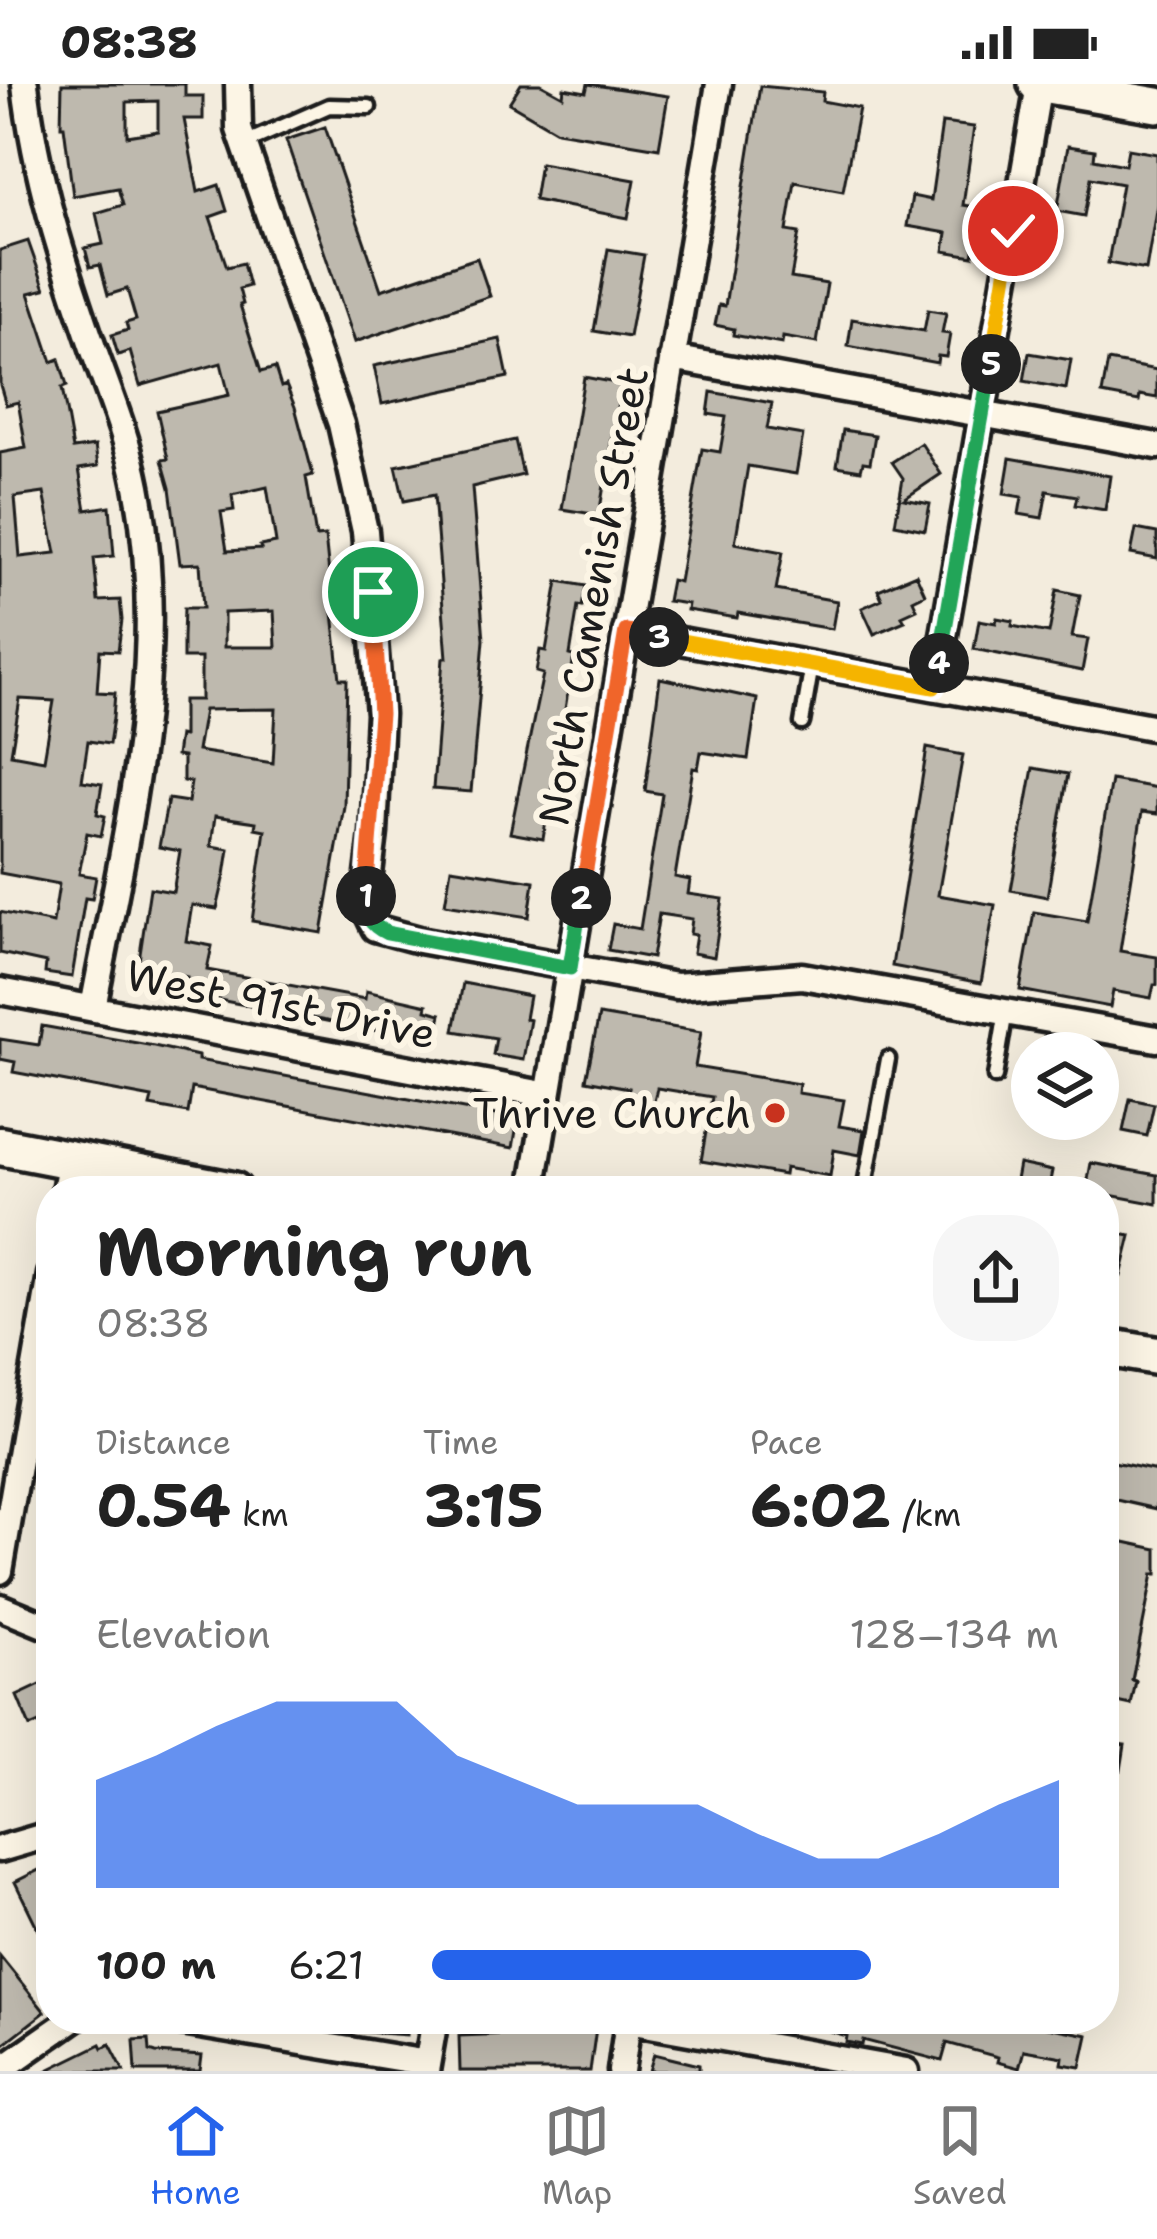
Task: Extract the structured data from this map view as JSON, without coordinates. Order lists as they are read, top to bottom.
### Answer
{
  "streets": {
    "street": ["North Camenish Street", "West 91st Drive"]
  },
  "crossings": [
    ["North Camenish Street", "West 91st Drive"]
  ],
  "places": ["Thrive Church"],
  "page": {
    "status": "08:38",
    "pins": [
      "5",
      "3",
      "4",
      "1",
      "2"
    ],
    "heading": ["Morning run", "08:38"],
    "stats": [
      ["Distance", "0.54 km"],
      ["Time", "3:15"],
      ["Pace", "6:02 /km"]
    ],
    "chart": ["Elevation", "128–134 m"],
    "list": [
      {
        "name": "100 m",
        "note": "6:21"
      }
    ],
    "tabs": ["Home", "Map", "Saved"]
  }
}
